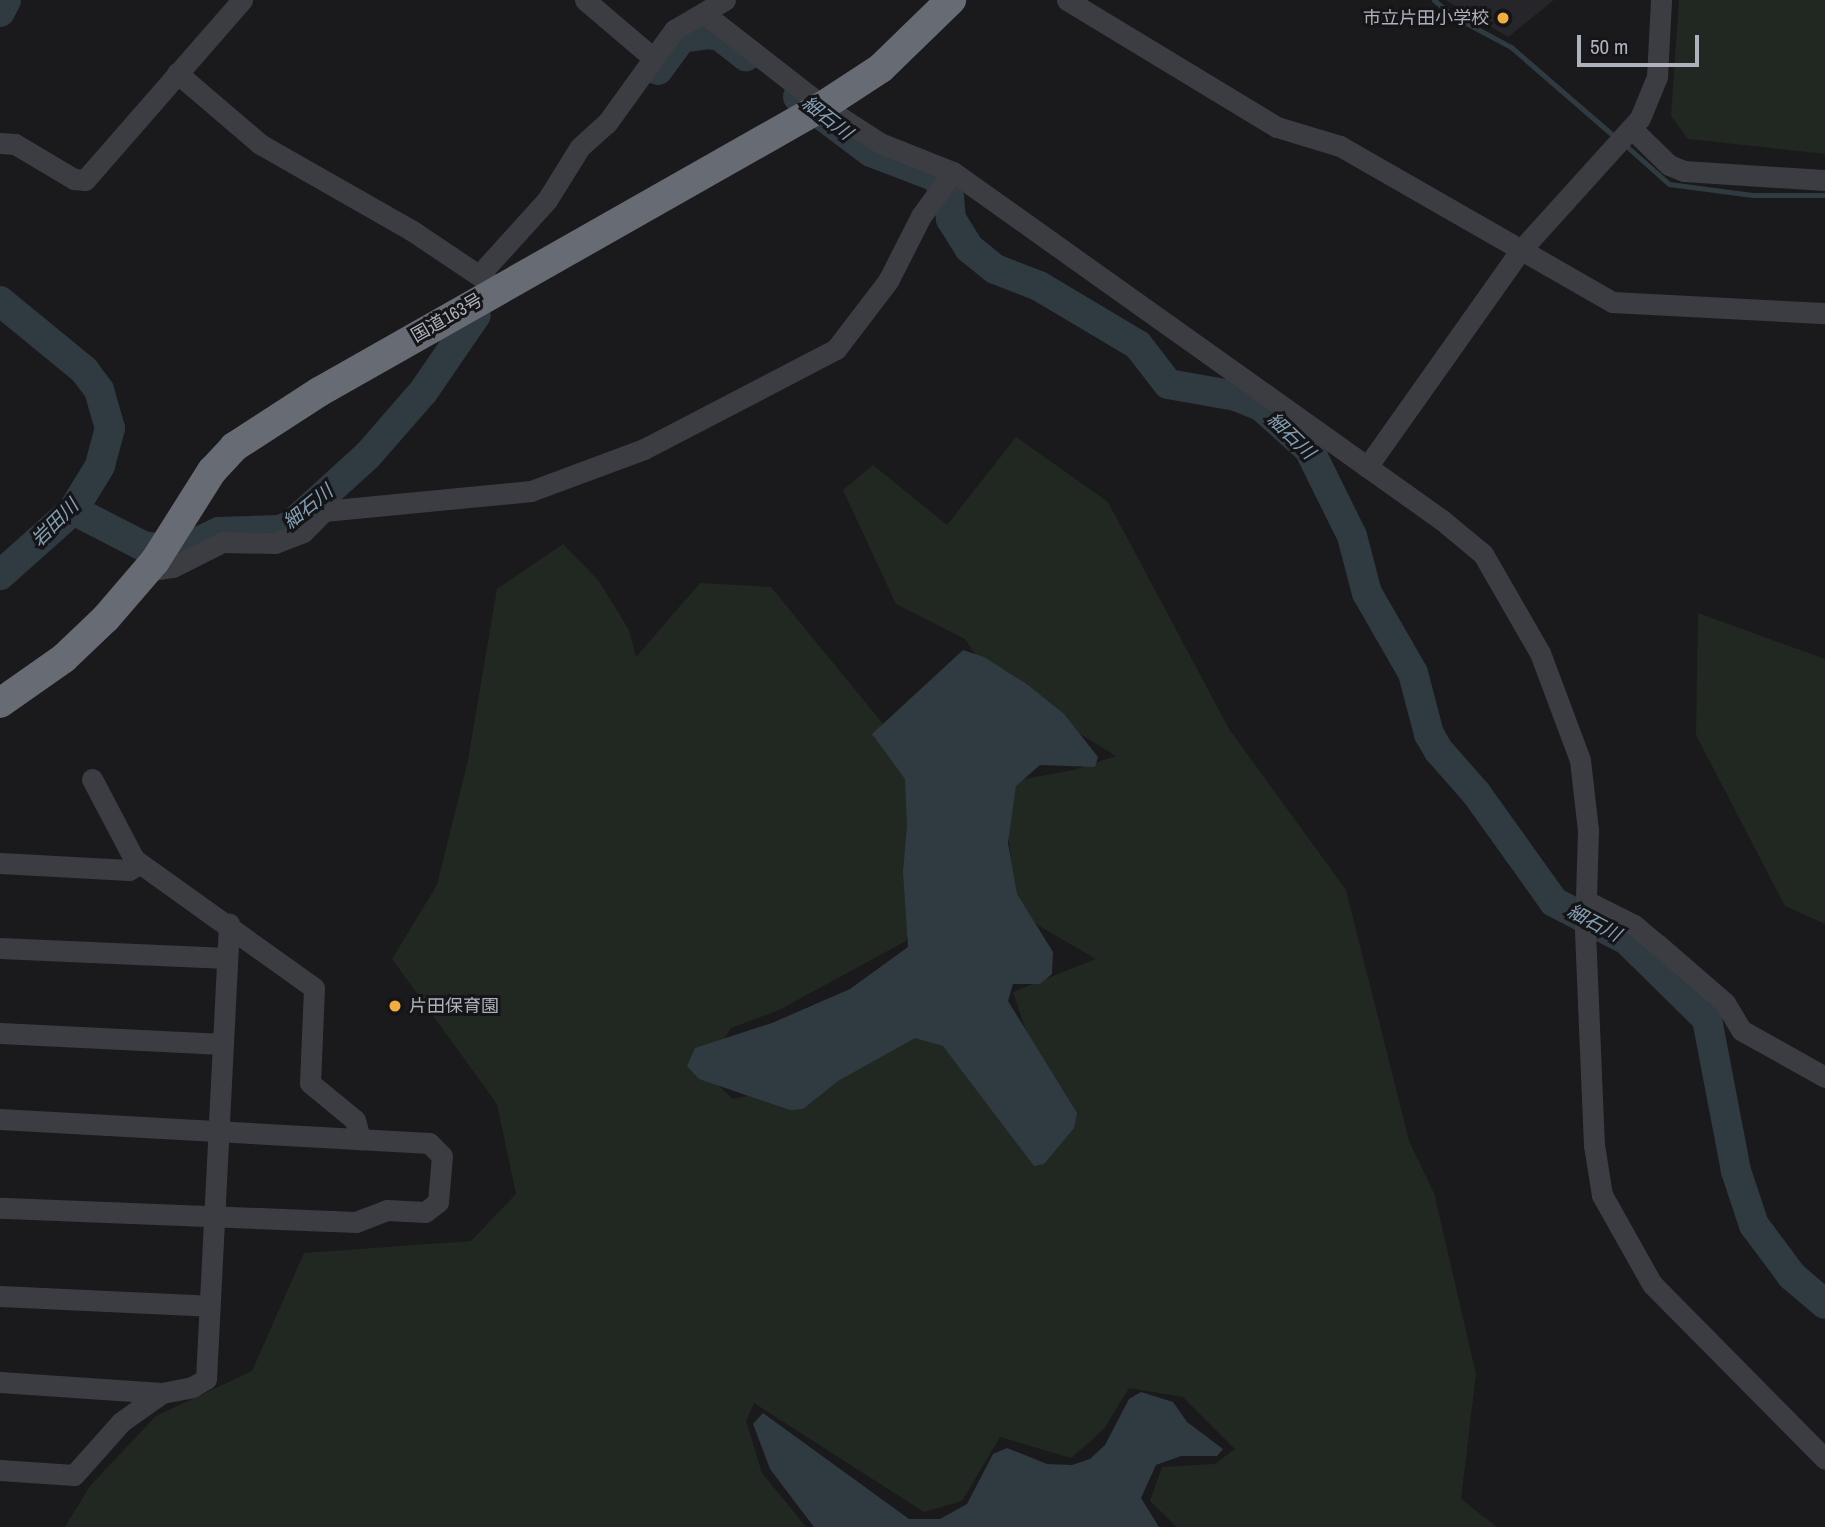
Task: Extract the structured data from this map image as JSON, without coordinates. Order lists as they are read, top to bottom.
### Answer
{
  "streets": {
    "highway": ["国道163号"]
  },
  "water": ["細石川", "岩田川"],
  "places": ["市立片田小学校", "片田保育園"],
  "scale_bar": "50 m"
}
